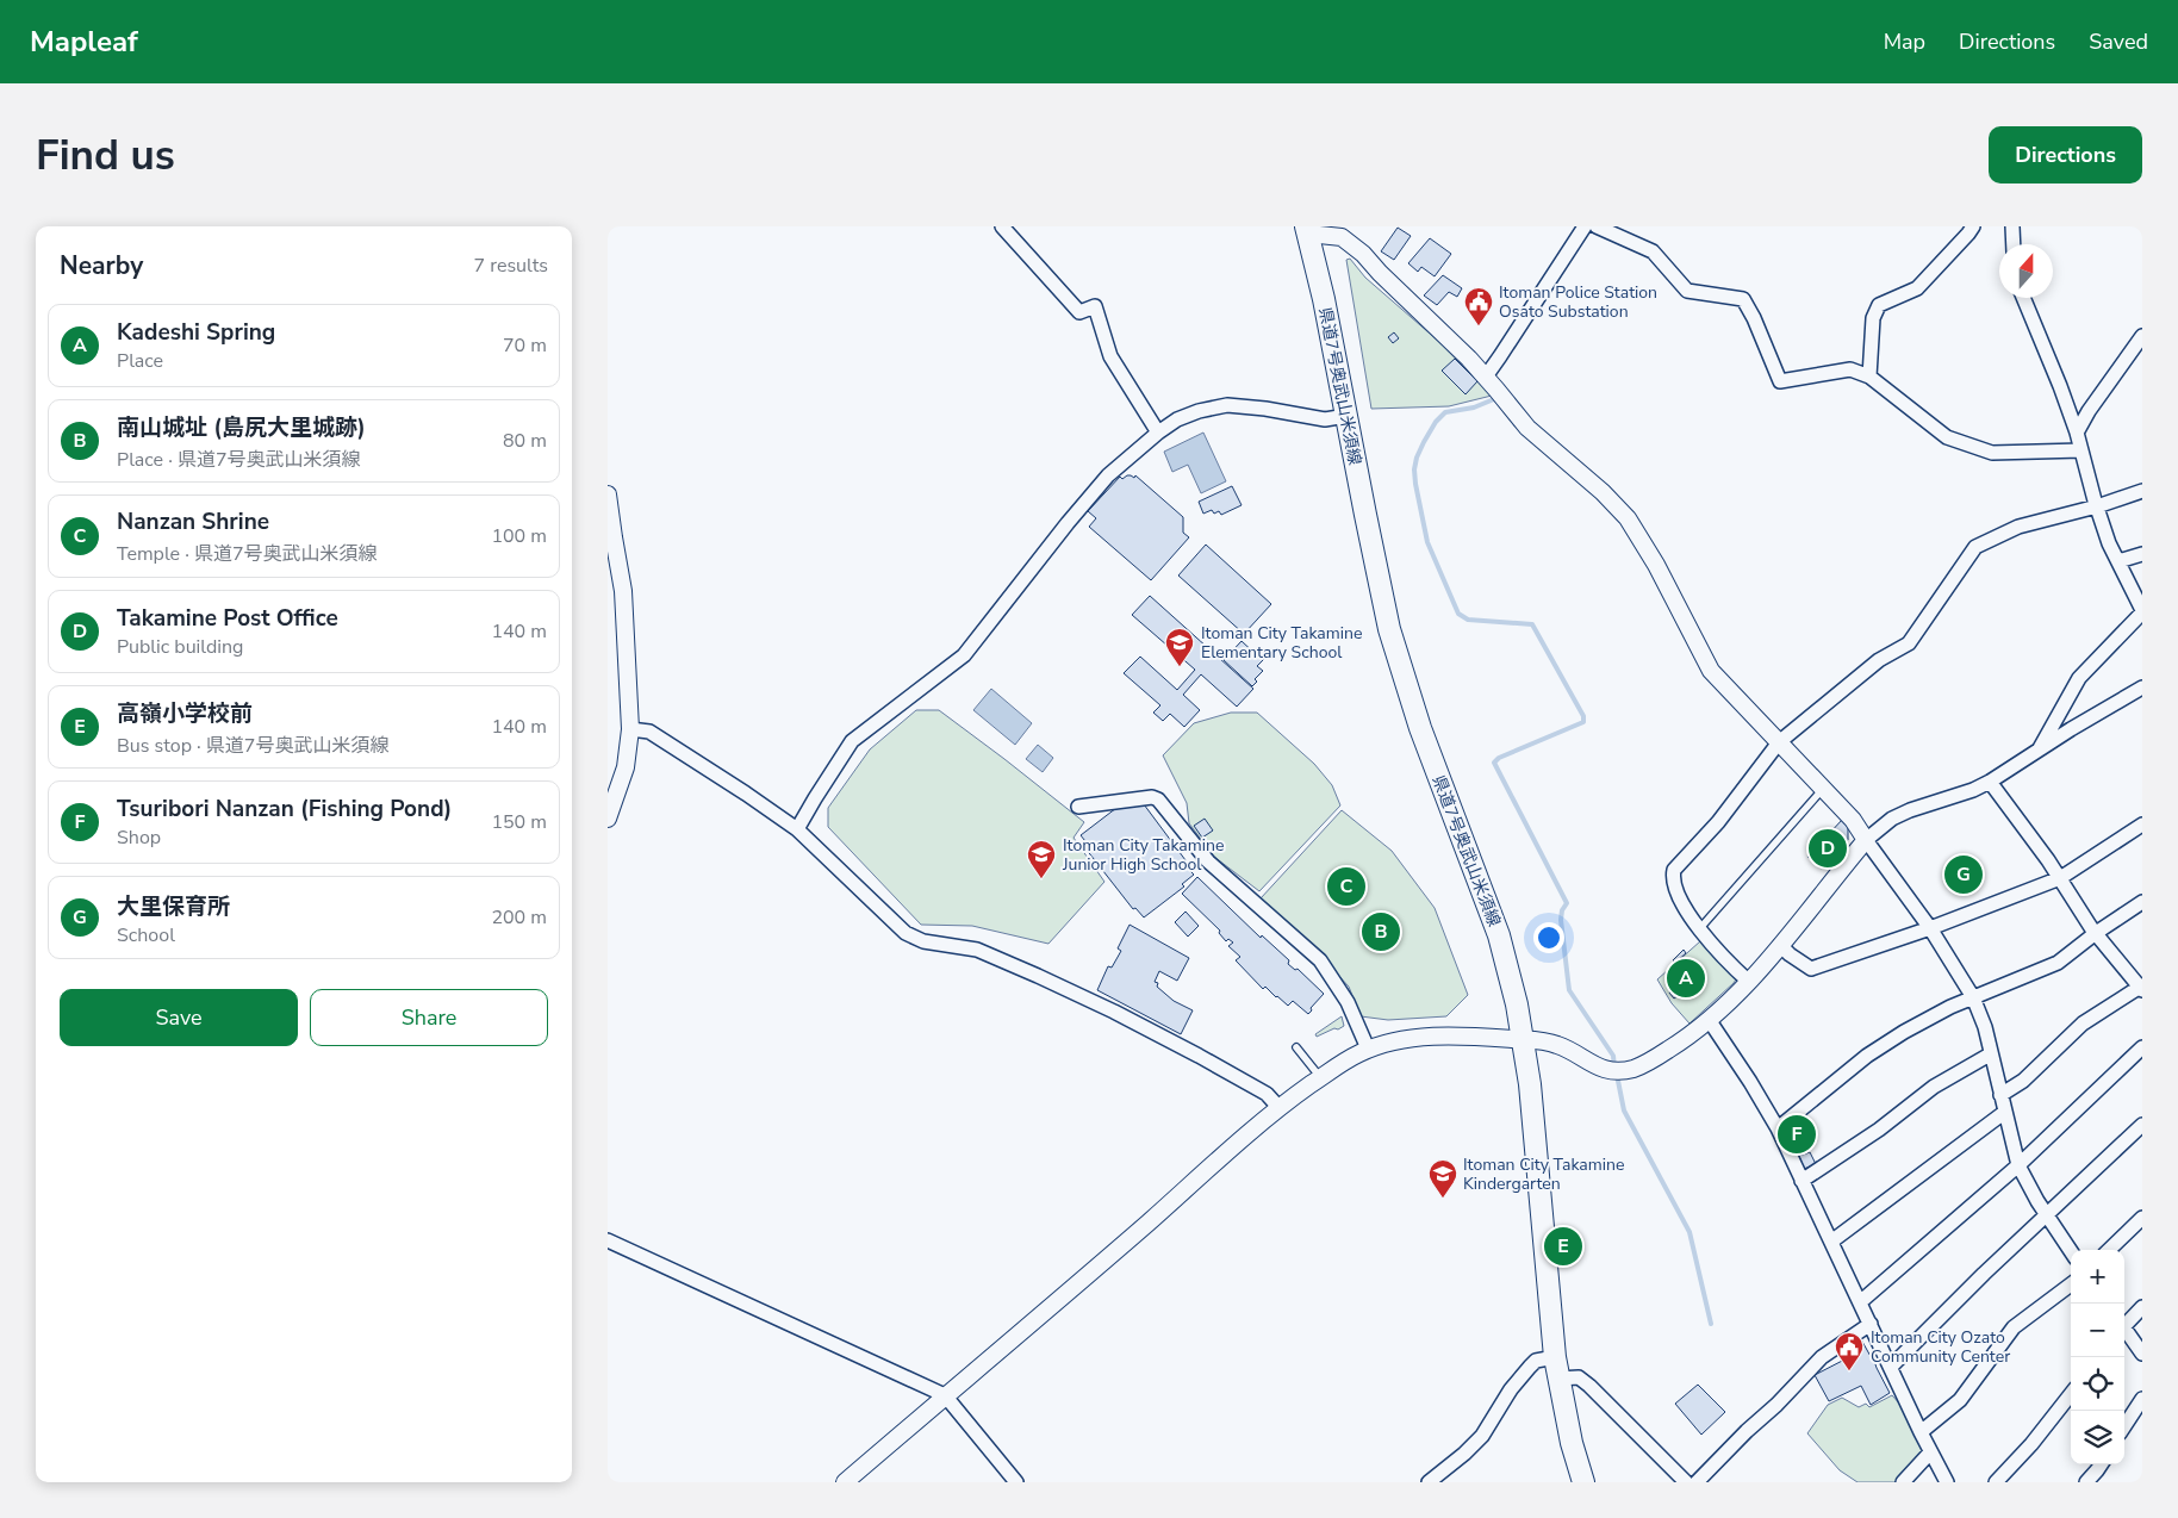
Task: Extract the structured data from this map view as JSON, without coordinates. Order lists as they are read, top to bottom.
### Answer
{
  "streets": {
    "main road": ["県道7号奥武山米須線"]
  },
  "places": {
    "public building": ["Itoman Police Station Osato Substation", "Itoman City Ozato Community Center"],
    "school or university": ["Itoman City Takamine Elementary School", "Itoman City Takamine Junior High School", "Itoman City Takamine Kindergarten"]
  },
  "north": "top",
  "page": {
    "header": "Mapleaf",
    "nav": ["Map", "Directions", "Saved"],
    "buttons": [
      "Directions",
      ["Save", "Share"]
    ],
    "title": "Find us",
    "heading": ["Nearby", "7 results"],
    "list": [
      {
        "mark": "A",
        "name": "Kadeshi Spring",
        "note": "Place",
        "value": "70 m"
      },
      {
        "mark": "B",
        "name": "南山城址 (島尻大里城跡)",
        "note": "Place · 県道7号奥武山米須線",
        "value": "80 m"
      },
      {
        "mark": "C",
        "name": "Nanzan Shrine",
        "note": "Temple · 県道7号奥武山米須線",
        "value": "100 m"
      },
      {
        "mark": "D",
        "name": "Takamine Post Office",
        "note": "Public building",
        "value": "140 m"
      },
      {
        "mark": "E",
        "name": "高嶺小学校前",
        "note": "Bus stop · 県道7号奥武山米須線",
        "value": "140 m"
      },
      {
        "mark": "F",
        "name": "Tsuribori Nanzan (Fishing Pond)",
        "note": "Shop",
        "value": "150 m"
      },
      {
        "mark": "G",
        "name": "大里保育所",
        "note": "School",
        "value": "200 m"
      }
    ],
    "pins": [
      "D",
      "G",
      "C",
      "B",
      "A",
      "F",
      "E"
    ],
    "map_buttons": ["+", "−"]
  }
}
